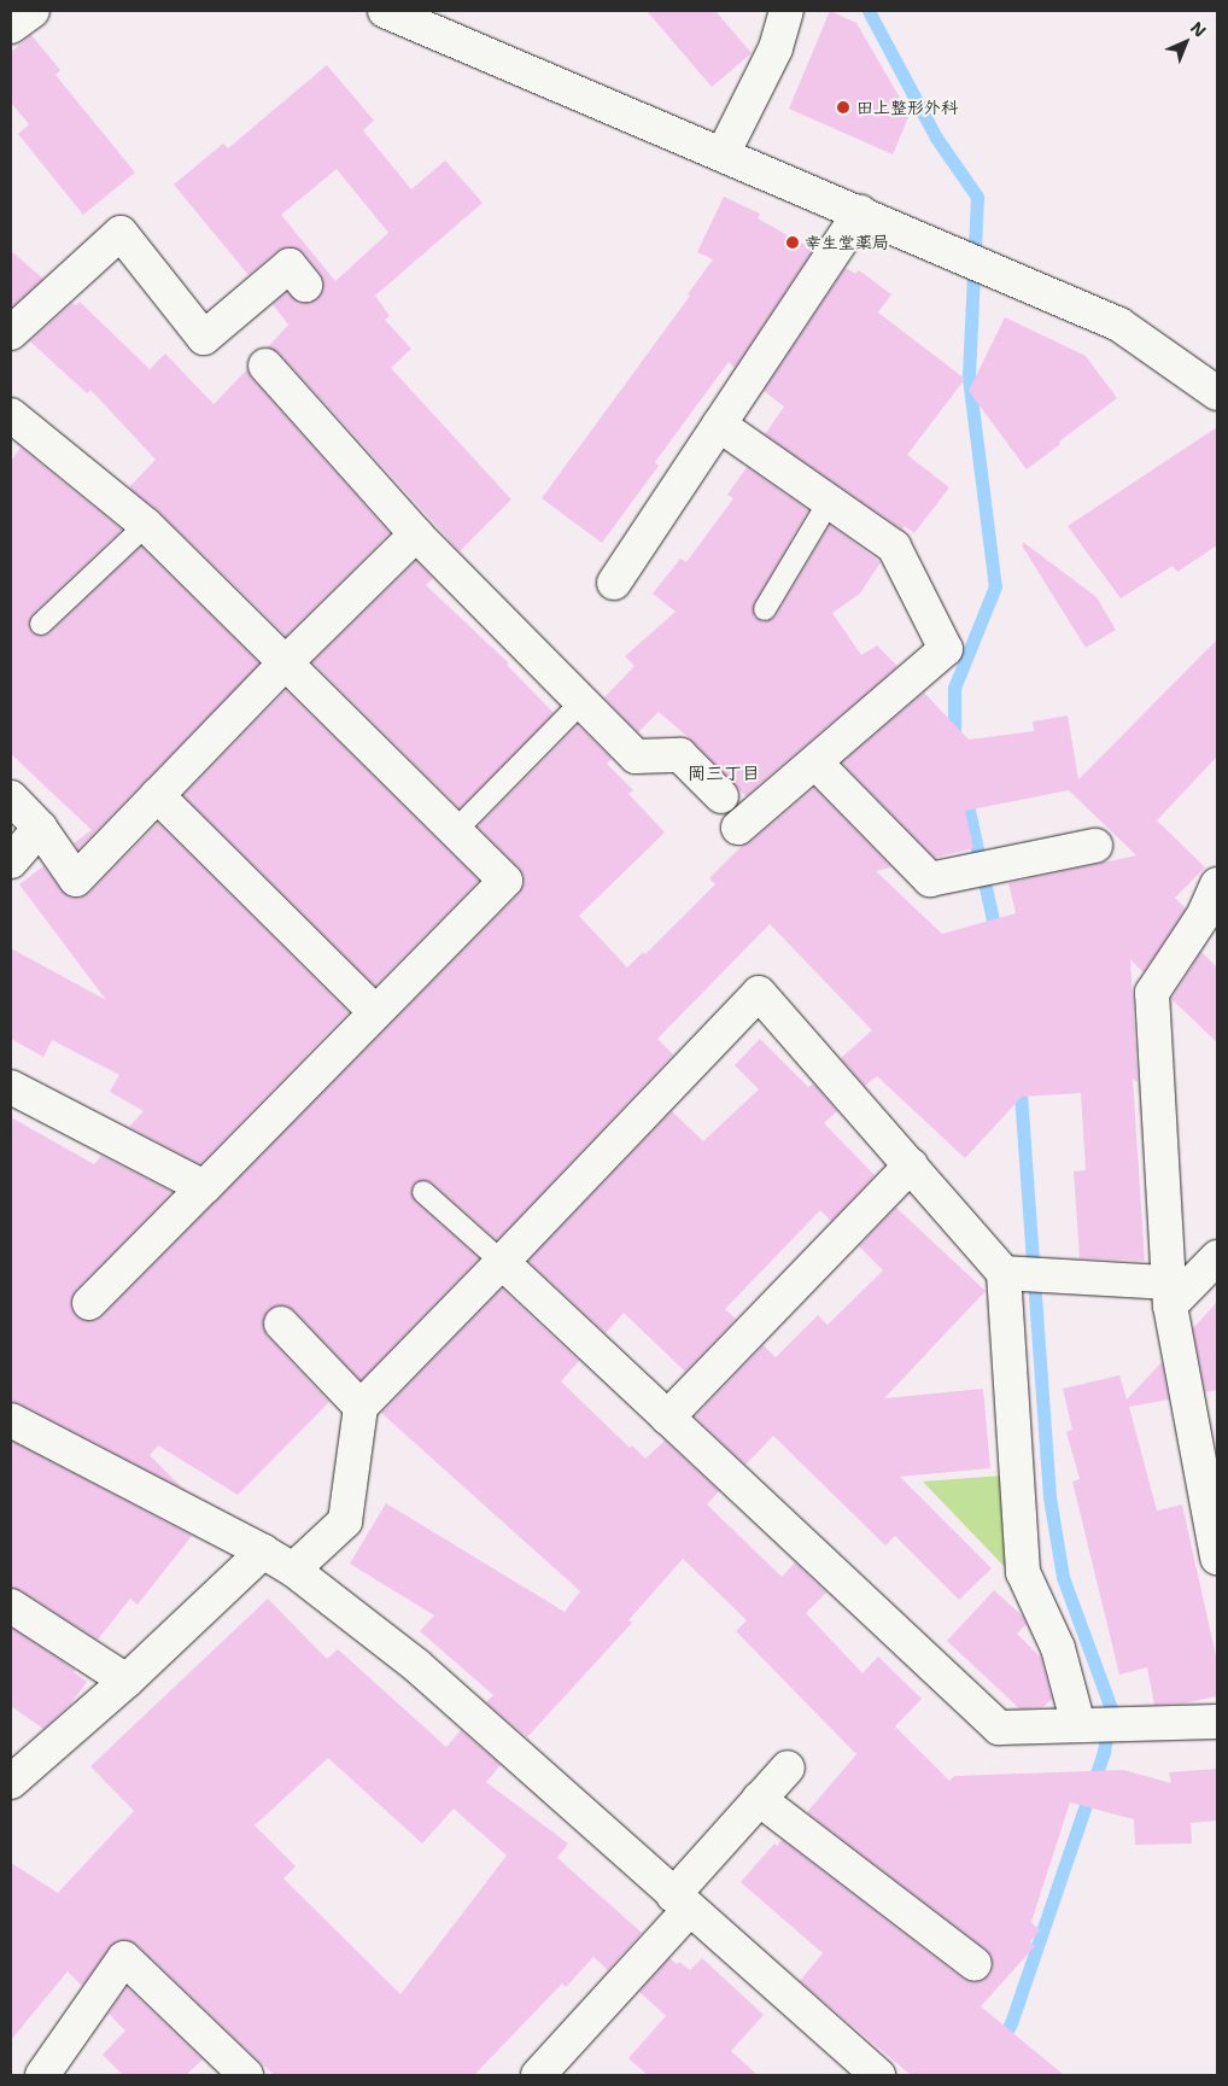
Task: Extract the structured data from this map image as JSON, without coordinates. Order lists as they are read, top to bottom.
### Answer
{
  "districts": ["岡三丁目"],
  "places": ["田上整形外科", "幸生堂薬局"],
  "north": "top right"
}
